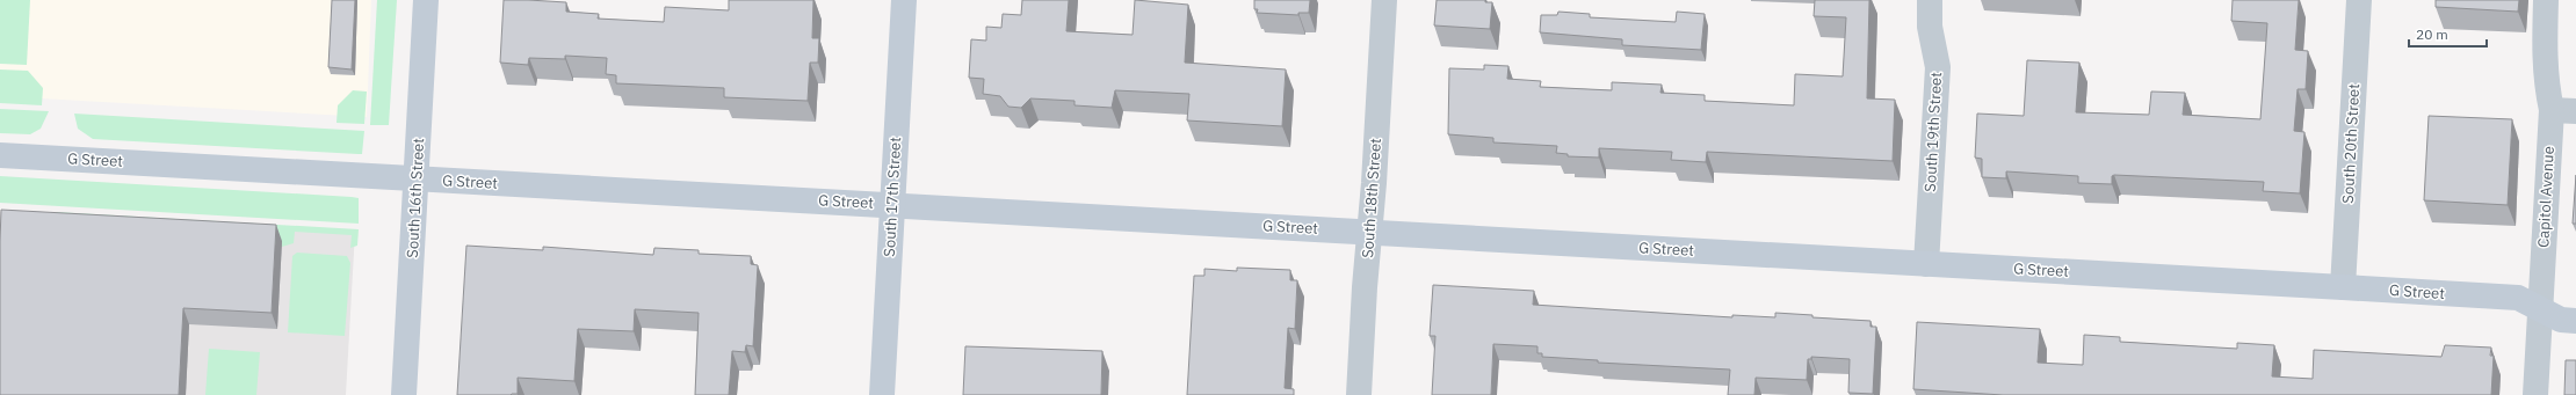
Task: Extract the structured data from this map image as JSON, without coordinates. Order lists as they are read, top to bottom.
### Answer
{
  "streets": {
    "street": [
      "South 19th Street",
      "South 20th Street",
      "G Street",
      "South 17th Street",
      "Capitol Avenue",
      "South 16th Street",
      "South 18th Street"
    ]
  },
  "crossings": [
    ["South 19th Street", "G Street"],
    ["South 20th Street", "G Street"],
    ["G Street", "South 17th Street"],
    ["G Street", "Capitol Avenue"],
    ["G Street", "South 16th Street"],
    ["G Street", "South 18th Street"]
  ],
  "scale_bar": "20 m"
}
